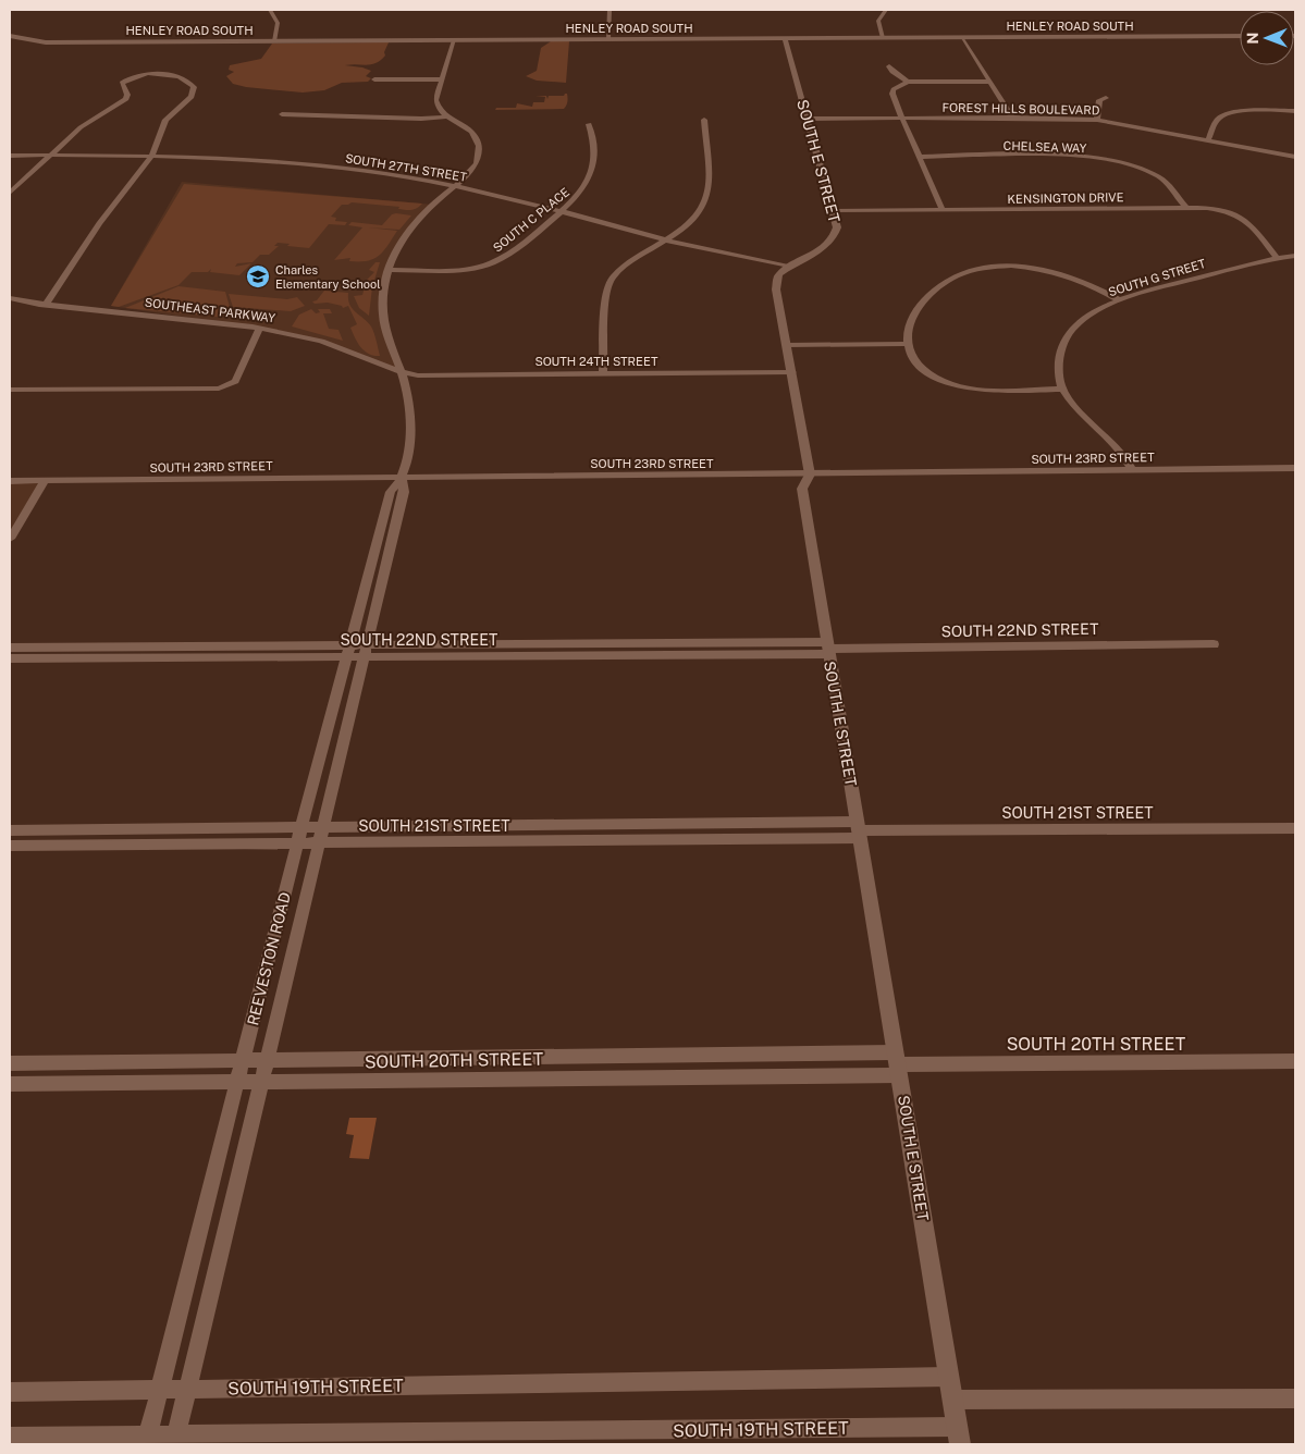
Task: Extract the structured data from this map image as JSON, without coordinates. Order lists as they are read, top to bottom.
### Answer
{
  "streets": {
    "street": [
      "HENLEY ROAD SOUTH",
      "FOREST HILLS BOULEVARD",
      "CHELSEA WAY",
      "SOUTH E STREET",
      "SOUTH 27TH STREET",
      "KENSINGTON DRIVE",
      "SOUTH C PLACE",
      "SOUTH G STREET",
      "SOUTHEAST PARKWAY",
      "SOUTH 24TH STREET",
      "SOUTH 23RD STREET",
      "SOUTH 22ND STREET",
      "SOUTH 21ST STREET",
      "REEVESTON ROAD",
      "SOUTH 20TH STREET",
      "SOUTH 19TH STREET"
    ]
  },
  "crossings": [
    ["HENLEY ROAD SOUTH", "SOUTH E STREET"],
    ["HENLEY ROAD SOUTH", "REEVESTON ROAD"],
    ["FOREST HILLS BOULEVARD", "SOUTH E STREET"],
    ["CHELSEA WAY", "KENSINGTON DRIVE"],
    ["SOUTH E STREET", "SOUTH 27TH STREET"],
    ["SOUTH E STREET", "KENSINGTON DRIVE"],
    ["SOUTH E STREET", "SOUTH 24TH STREET"],
    ["SOUTH E STREET", "SOUTH 23RD STREET"],
    ["SOUTH E STREET", "SOUTH 22ND STREET"],
    ["SOUTH E STREET", "SOUTH 21ST STREET"],
    ["SOUTH E STREET", "SOUTH 20TH STREET"],
    ["SOUTH E STREET", "SOUTH 19TH STREET"],
    ["SOUTH 27TH STREET", "SOUTH C PLACE"],
    ["SOUTH 27TH STREET", "REEVESTON ROAD"],
    ["KENSINGTON DRIVE", "SOUTH G STREET"],
    ["SOUTH C PLACE", "REEVESTON ROAD"],
    ["SOUTHEAST PARKWAY", "SOUTH 24TH STREET"],
    ["SOUTHEAST PARKWAY", "REEVESTON ROAD"],
    ["SOUTH 24TH STREET", "REEVESTON ROAD"],
    ["SOUTH 23RD STREET", "REEVESTON ROAD"],
    ["SOUTH 22ND STREET", "REEVESTON ROAD"],
    ["SOUTH 21ST STREET", "REEVESTON ROAD"],
    ["REEVESTON ROAD", "SOUTH 20TH STREET"],
    ["REEVESTON ROAD", "SOUTH 19TH STREET"]
  ],
  "places": {
    "school or university": ["Charles Elementary School"]
  },
  "north": "left"
}
